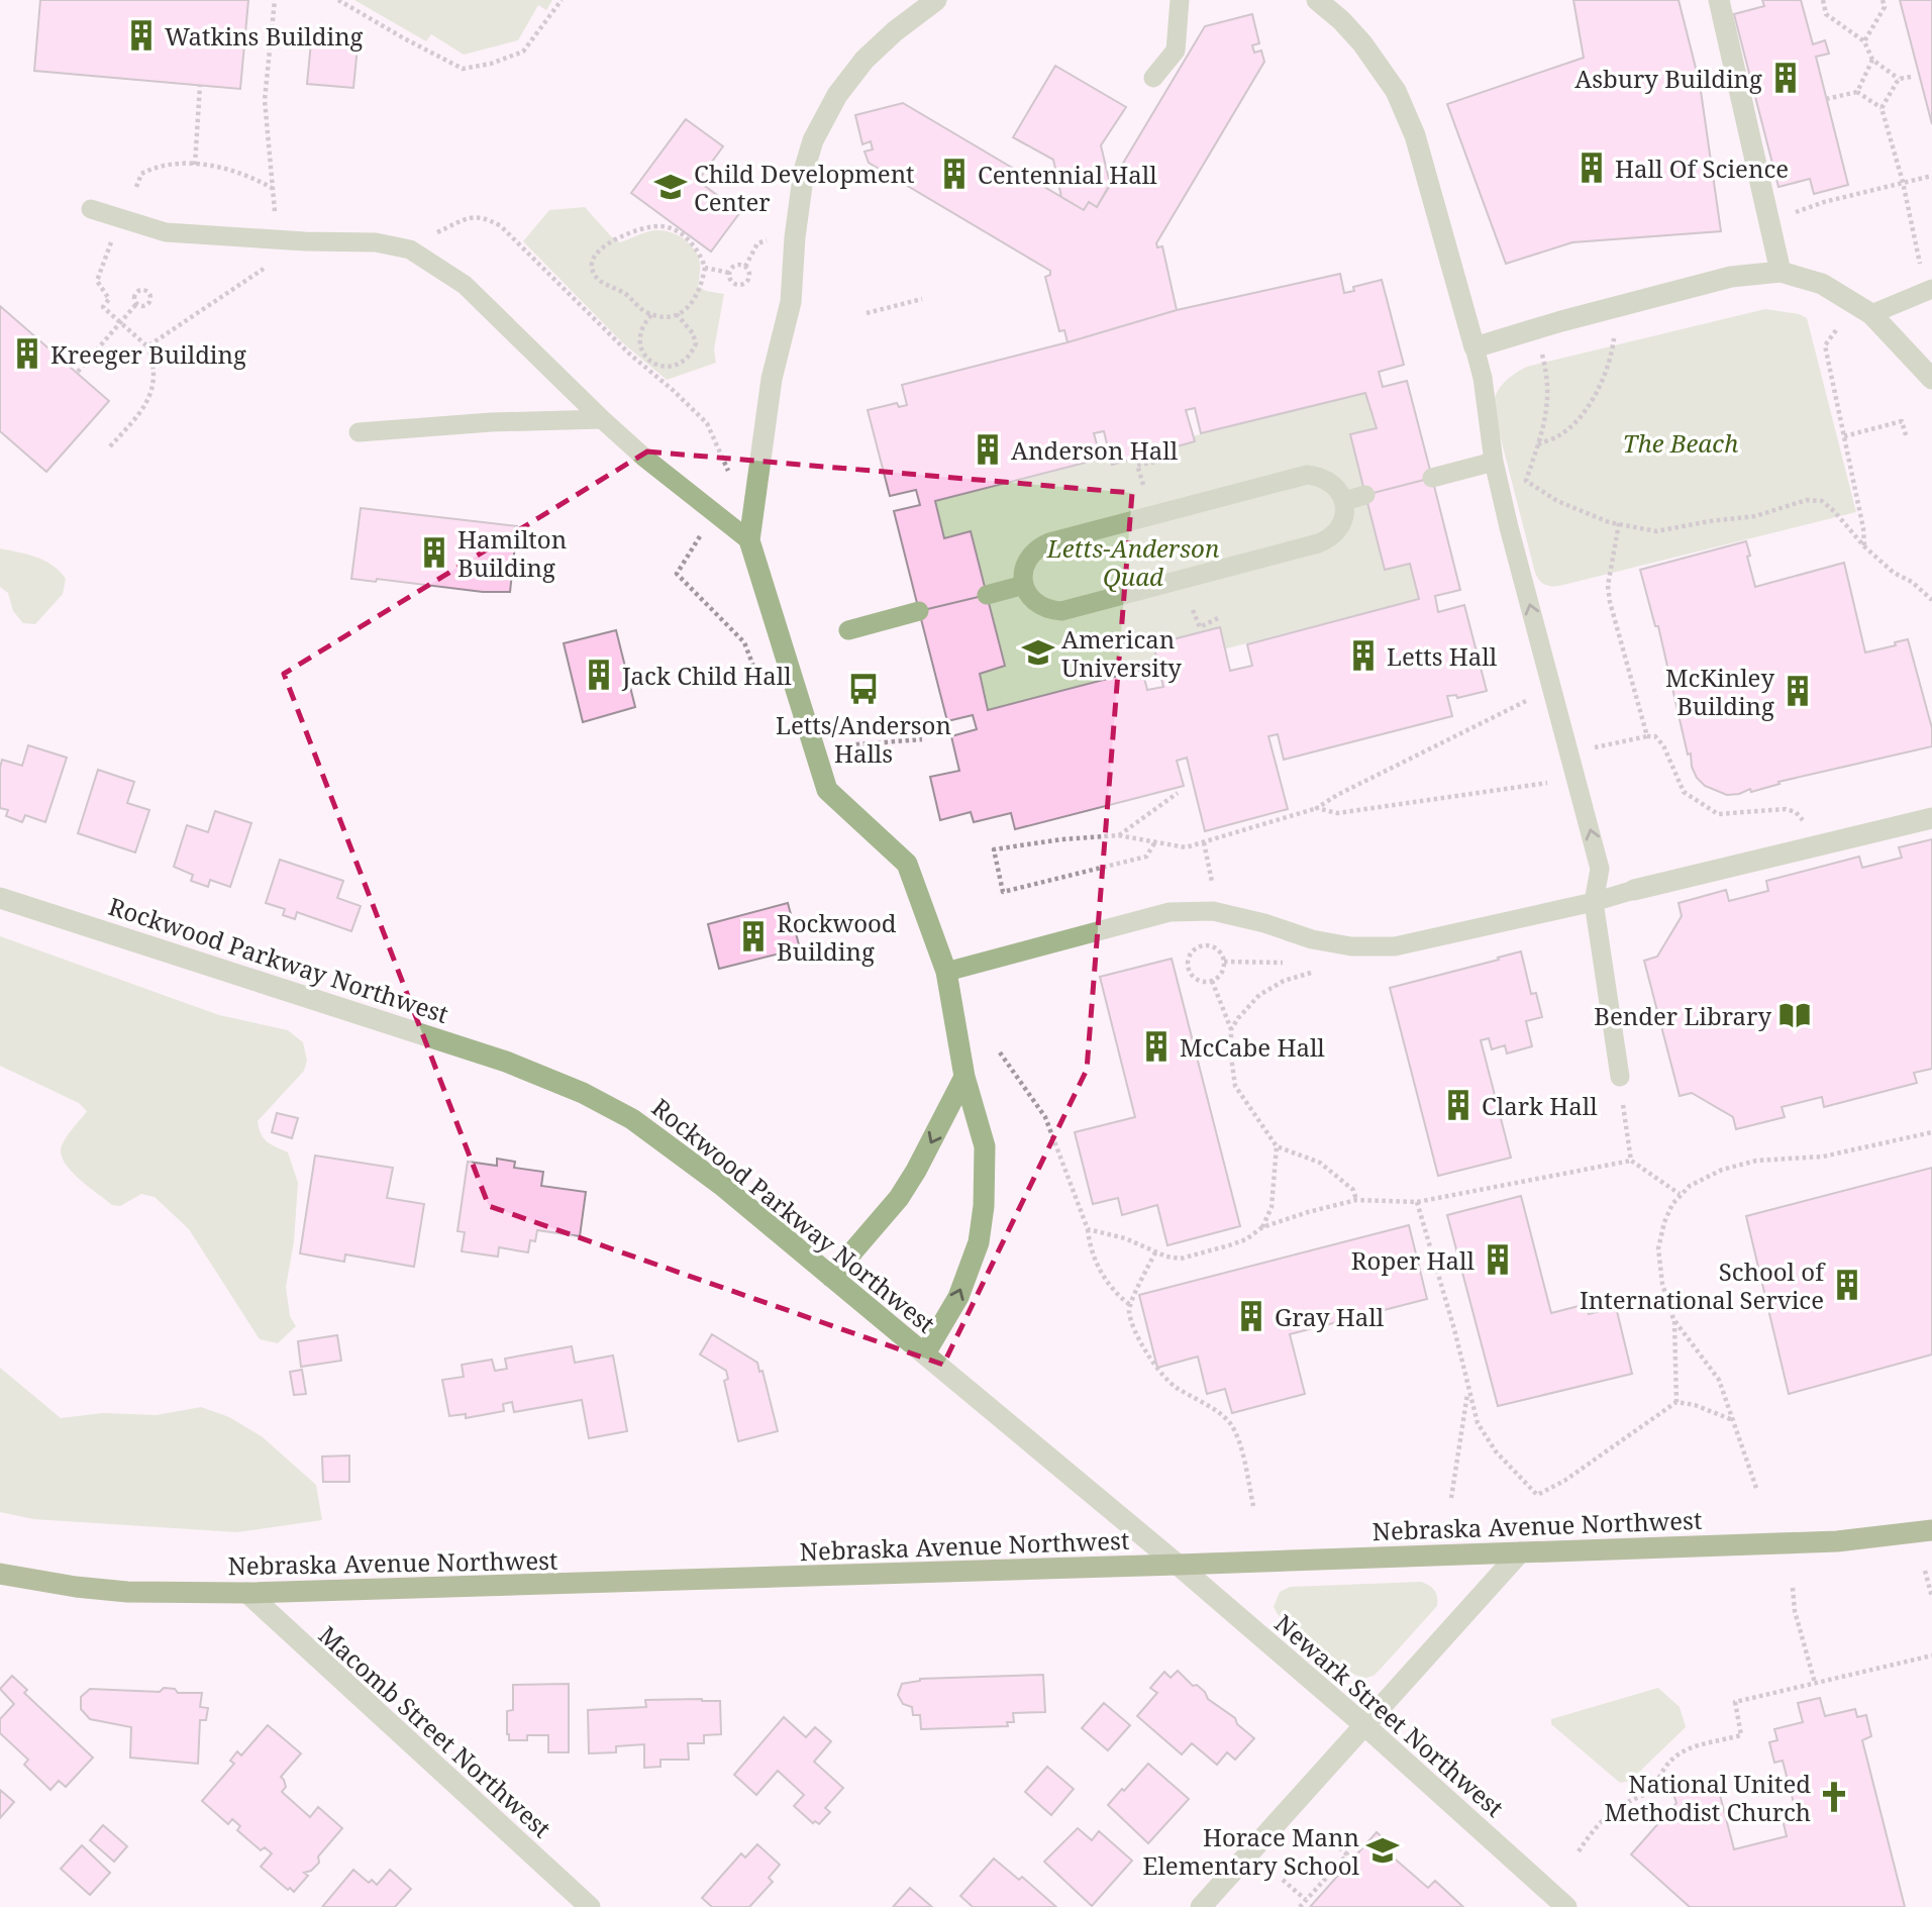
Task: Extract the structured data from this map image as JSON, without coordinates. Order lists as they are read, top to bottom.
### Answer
{
  "streets": {
    "main road": ["Nebraska Avenue Northwest"],
    "street": ["Rockwood Parkway Northwest", "Newark Street Northwest", "Macomb Street Northwest"]
  },
  "crossings": [
    ["Rockwood Parkway Northwest", "Nebraska Avenue Northwest"],
    ["Rockwood Parkway Northwest", "Newark Street Northwest"],
    ["Nebraska Avenue Northwest", "Newark Street Northwest"],
    ["Nebraska Avenue Northwest", "Macomb Street Northwest"]
  ],
  "parks": ["The Beach", "Letts-Anderson Quad"],
  "places": {
    "building": [
      "Watkins Building",
      "Asbury Building",
      "Hall Of Science",
      "Centennial Hall",
      "Kreeger Building",
      "Anderson Hall",
      "Hamilton Building",
      "Letts Hall",
      "Jack Child Hall",
      "McKinley Building",
      "Rockwood Building",
      "McCabe Hall",
      "Clark Hall",
      "Roper Hall",
      "School of International Service",
      "Gray Hall"
    ],
    "school or university": ["Child Development Center", "American University", "Horace Mann Elementary School"],
    "bus stop": ["Letts/Anderson Halls"],
    "library": ["Bender Library"],
    "church": ["National United Methodist Church"]
  }
}
